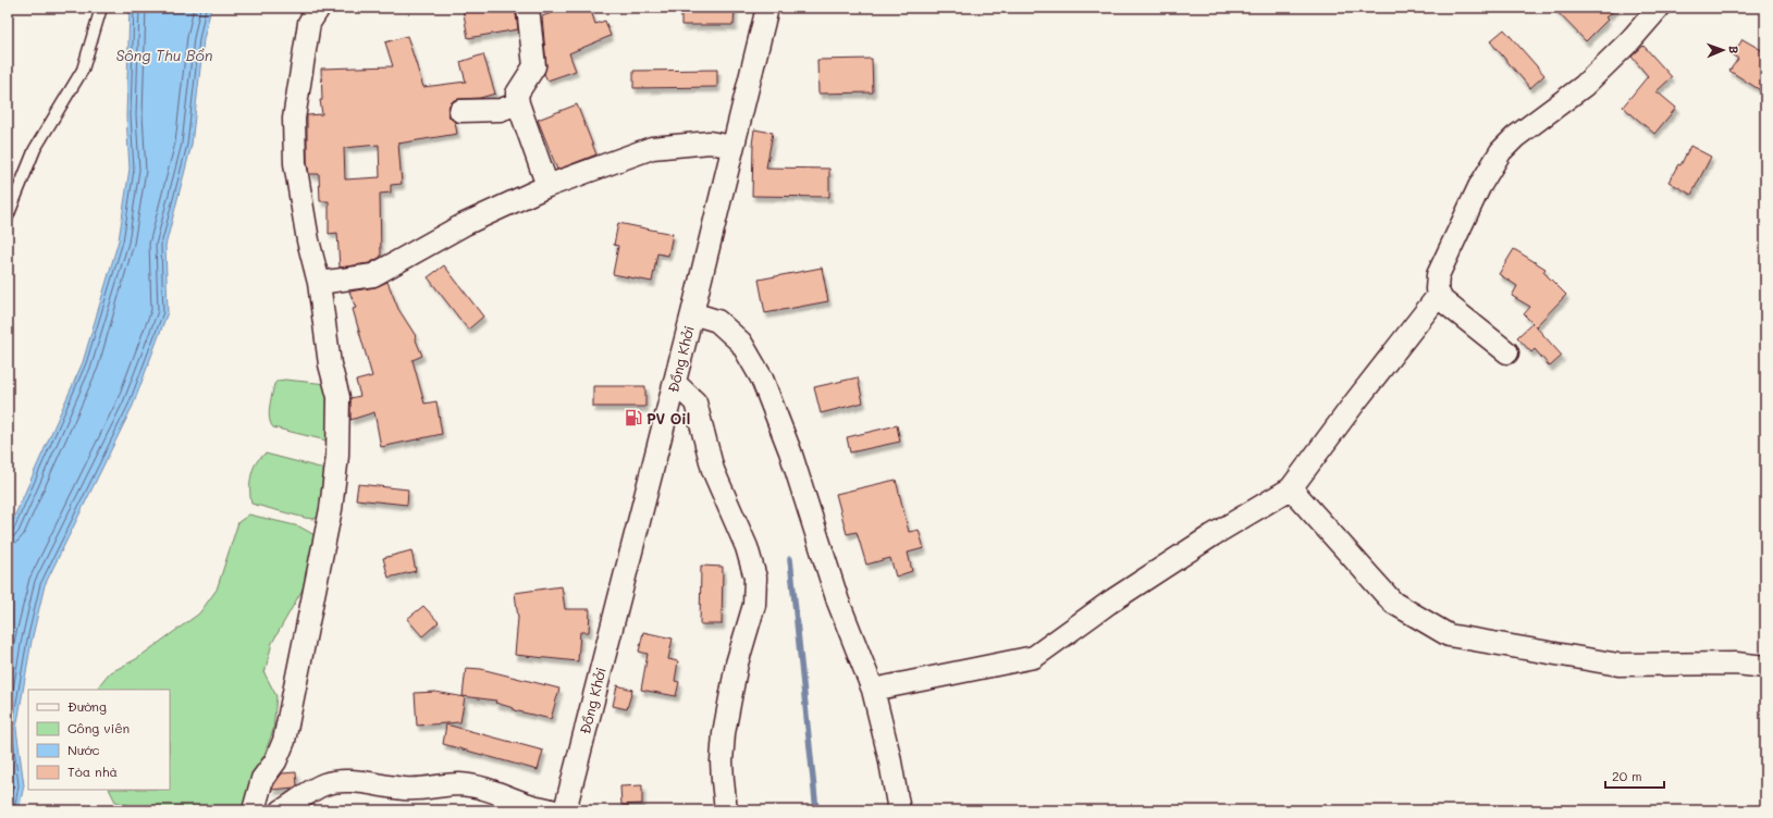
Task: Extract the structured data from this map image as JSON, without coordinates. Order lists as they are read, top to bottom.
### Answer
{
  "streets": {
    "street": ["Đồng Khởi"]
  },
  "water": ["Sông Thu Bồn"],
  "places": {
    "fuel station": ["PV Oil"]
  },
  "legend": [
    "Đường",
    "Công viên",
    "Nước",
    "Tòa nhà"
  ],
  "scale_bar": "20 m",
  "north": "right"
}
